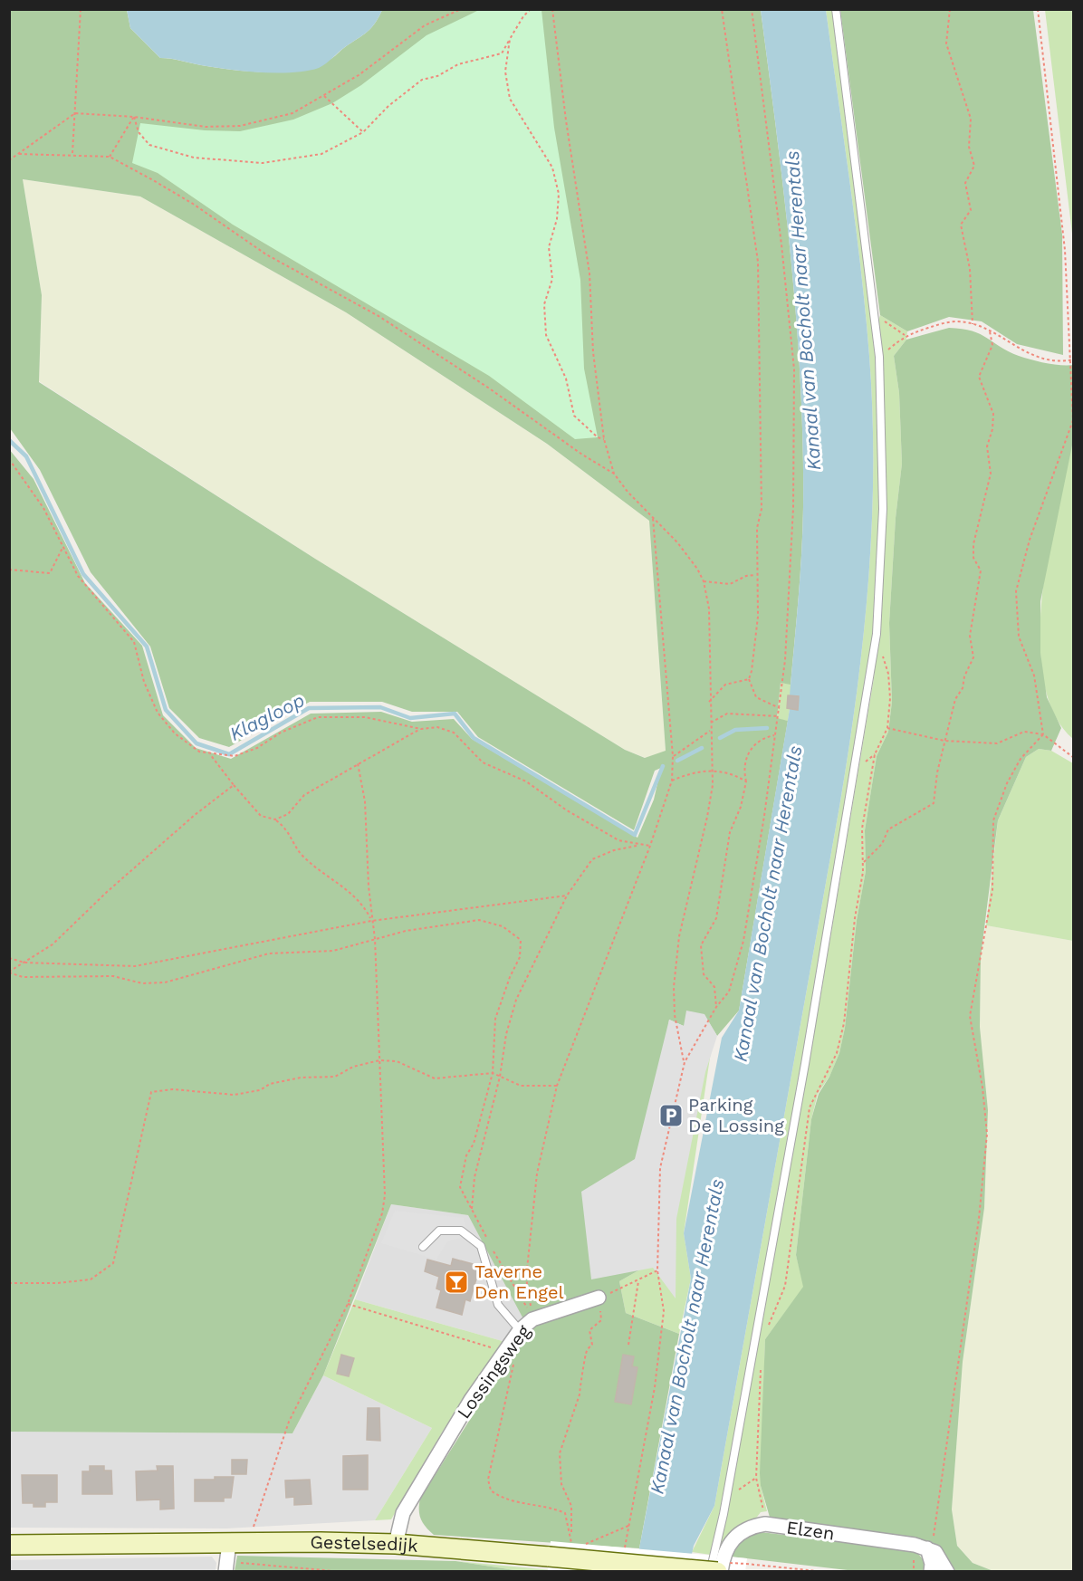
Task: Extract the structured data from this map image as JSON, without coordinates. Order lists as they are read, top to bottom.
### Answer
{
  "streets": {
    "main road": ["Gestelsedijk"],
    "street": ["Lossingsweg", "Elzen"]
  },
  "crossings": [
    ["Lossingsweg", "Gestelsedijk"],
    ["Elzen", "Gestelsedijk"]
  ],
  "water": ["Kanaal van Bocholt naar Herentals", "Klagloop"],
  "places": {
    "parking": ["Parking De Lossing"],
    "bar": ["Taverne Den Engel"]
  }
}
